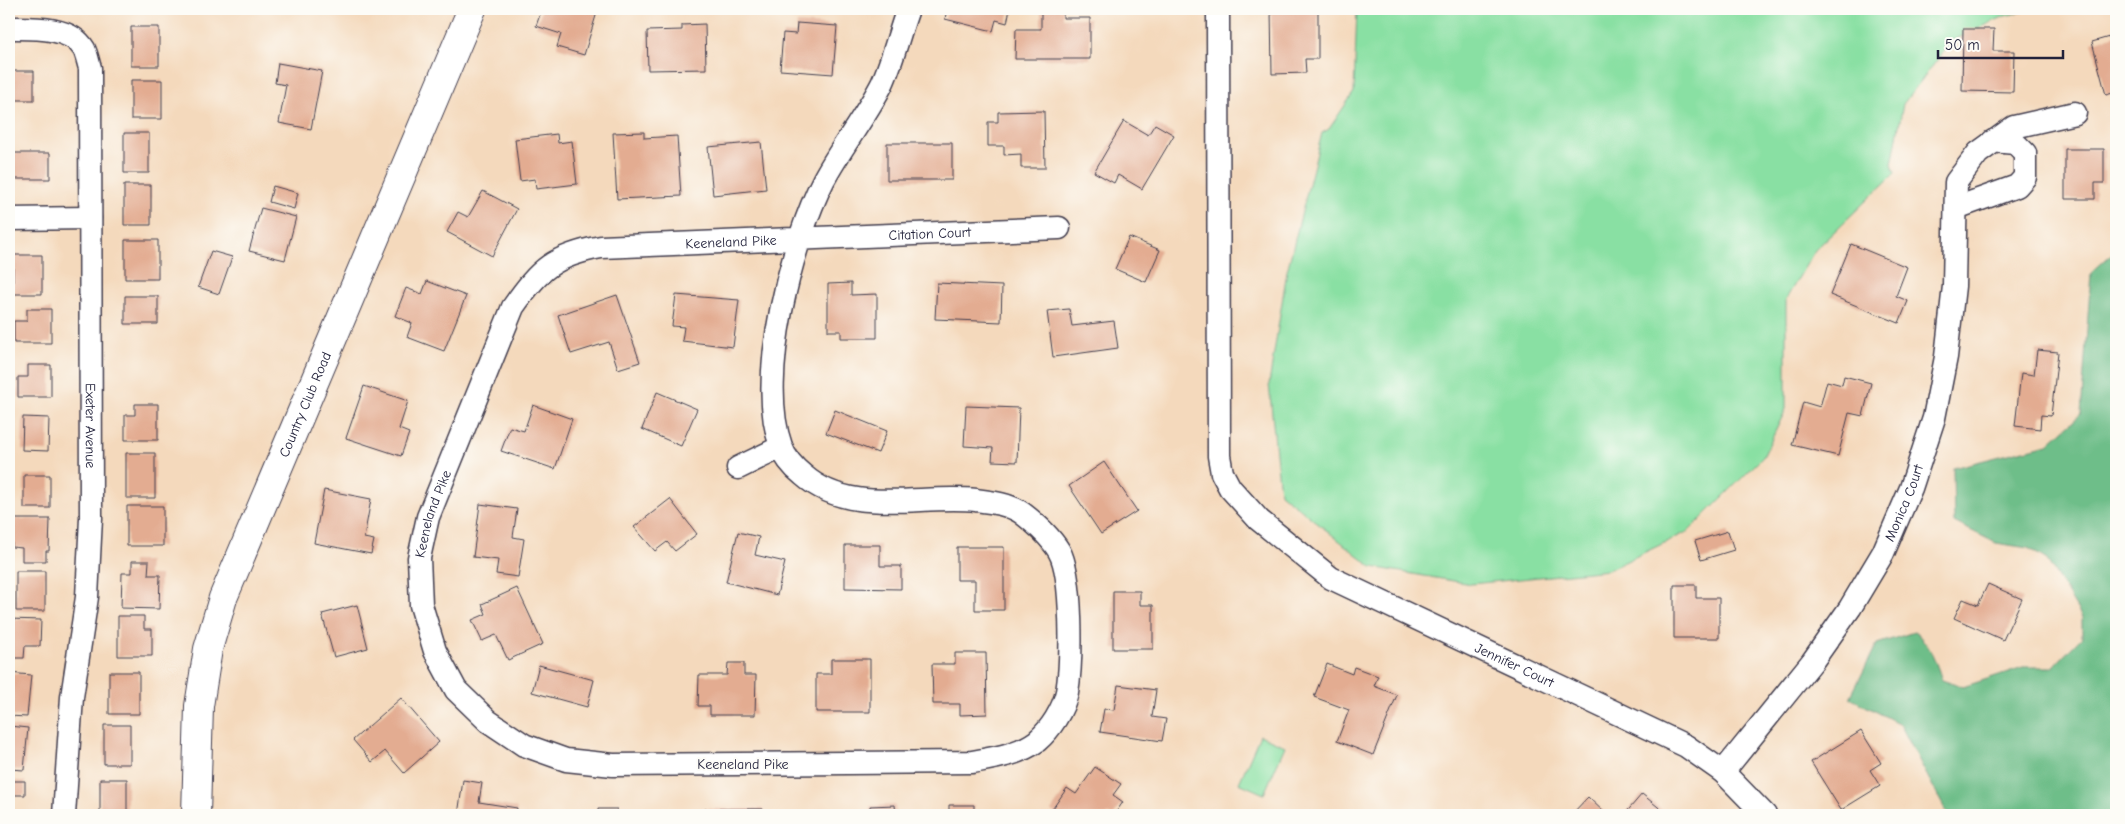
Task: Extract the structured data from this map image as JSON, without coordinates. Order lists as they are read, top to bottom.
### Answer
{
  "streets": {
    "main road": ["Country Club Road"],
    "street": [
      "Citation Court",
      "Keeneland Pike",
      "Exeter Avenue",
      "Monica Court",
      "Jennifer Court"
    ]
  },
  "crossings": [
    ["Citation Court", "Keeneland Pike"],
    ["Monica Court", "Jennifer Court"]
  ],
  "scale_bar": "50 m"
}
